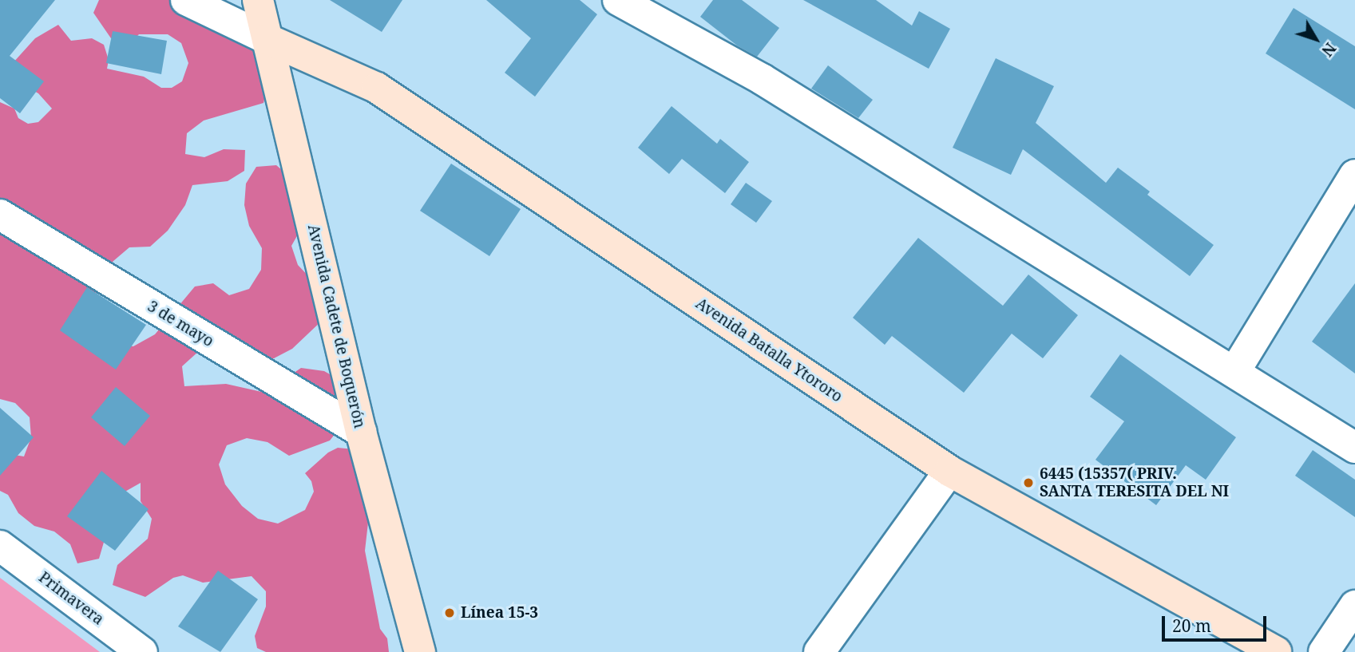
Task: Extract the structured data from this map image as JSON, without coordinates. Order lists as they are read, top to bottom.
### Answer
{
  "streets": {
    "street": [
      "3 de mayo",
      "Avenida Cadete de Boquerón",
      "Avenida Batalla Ytororo",
      "Primavera"
    ]
  },
  "crossings": [
    ["3 de mayo", "Avenida Cadete de Boquerón"],
    ["Avenida Cadete de Boquerón", "Avenida Batalla Ytororo"]
  ],
  "places": ["6445 (15357( PRIV. SANTA TERESITA DEL NI", "Línea 15-3"],
  "scale_bar": "20 m",
  "north": "bottom right"
}
